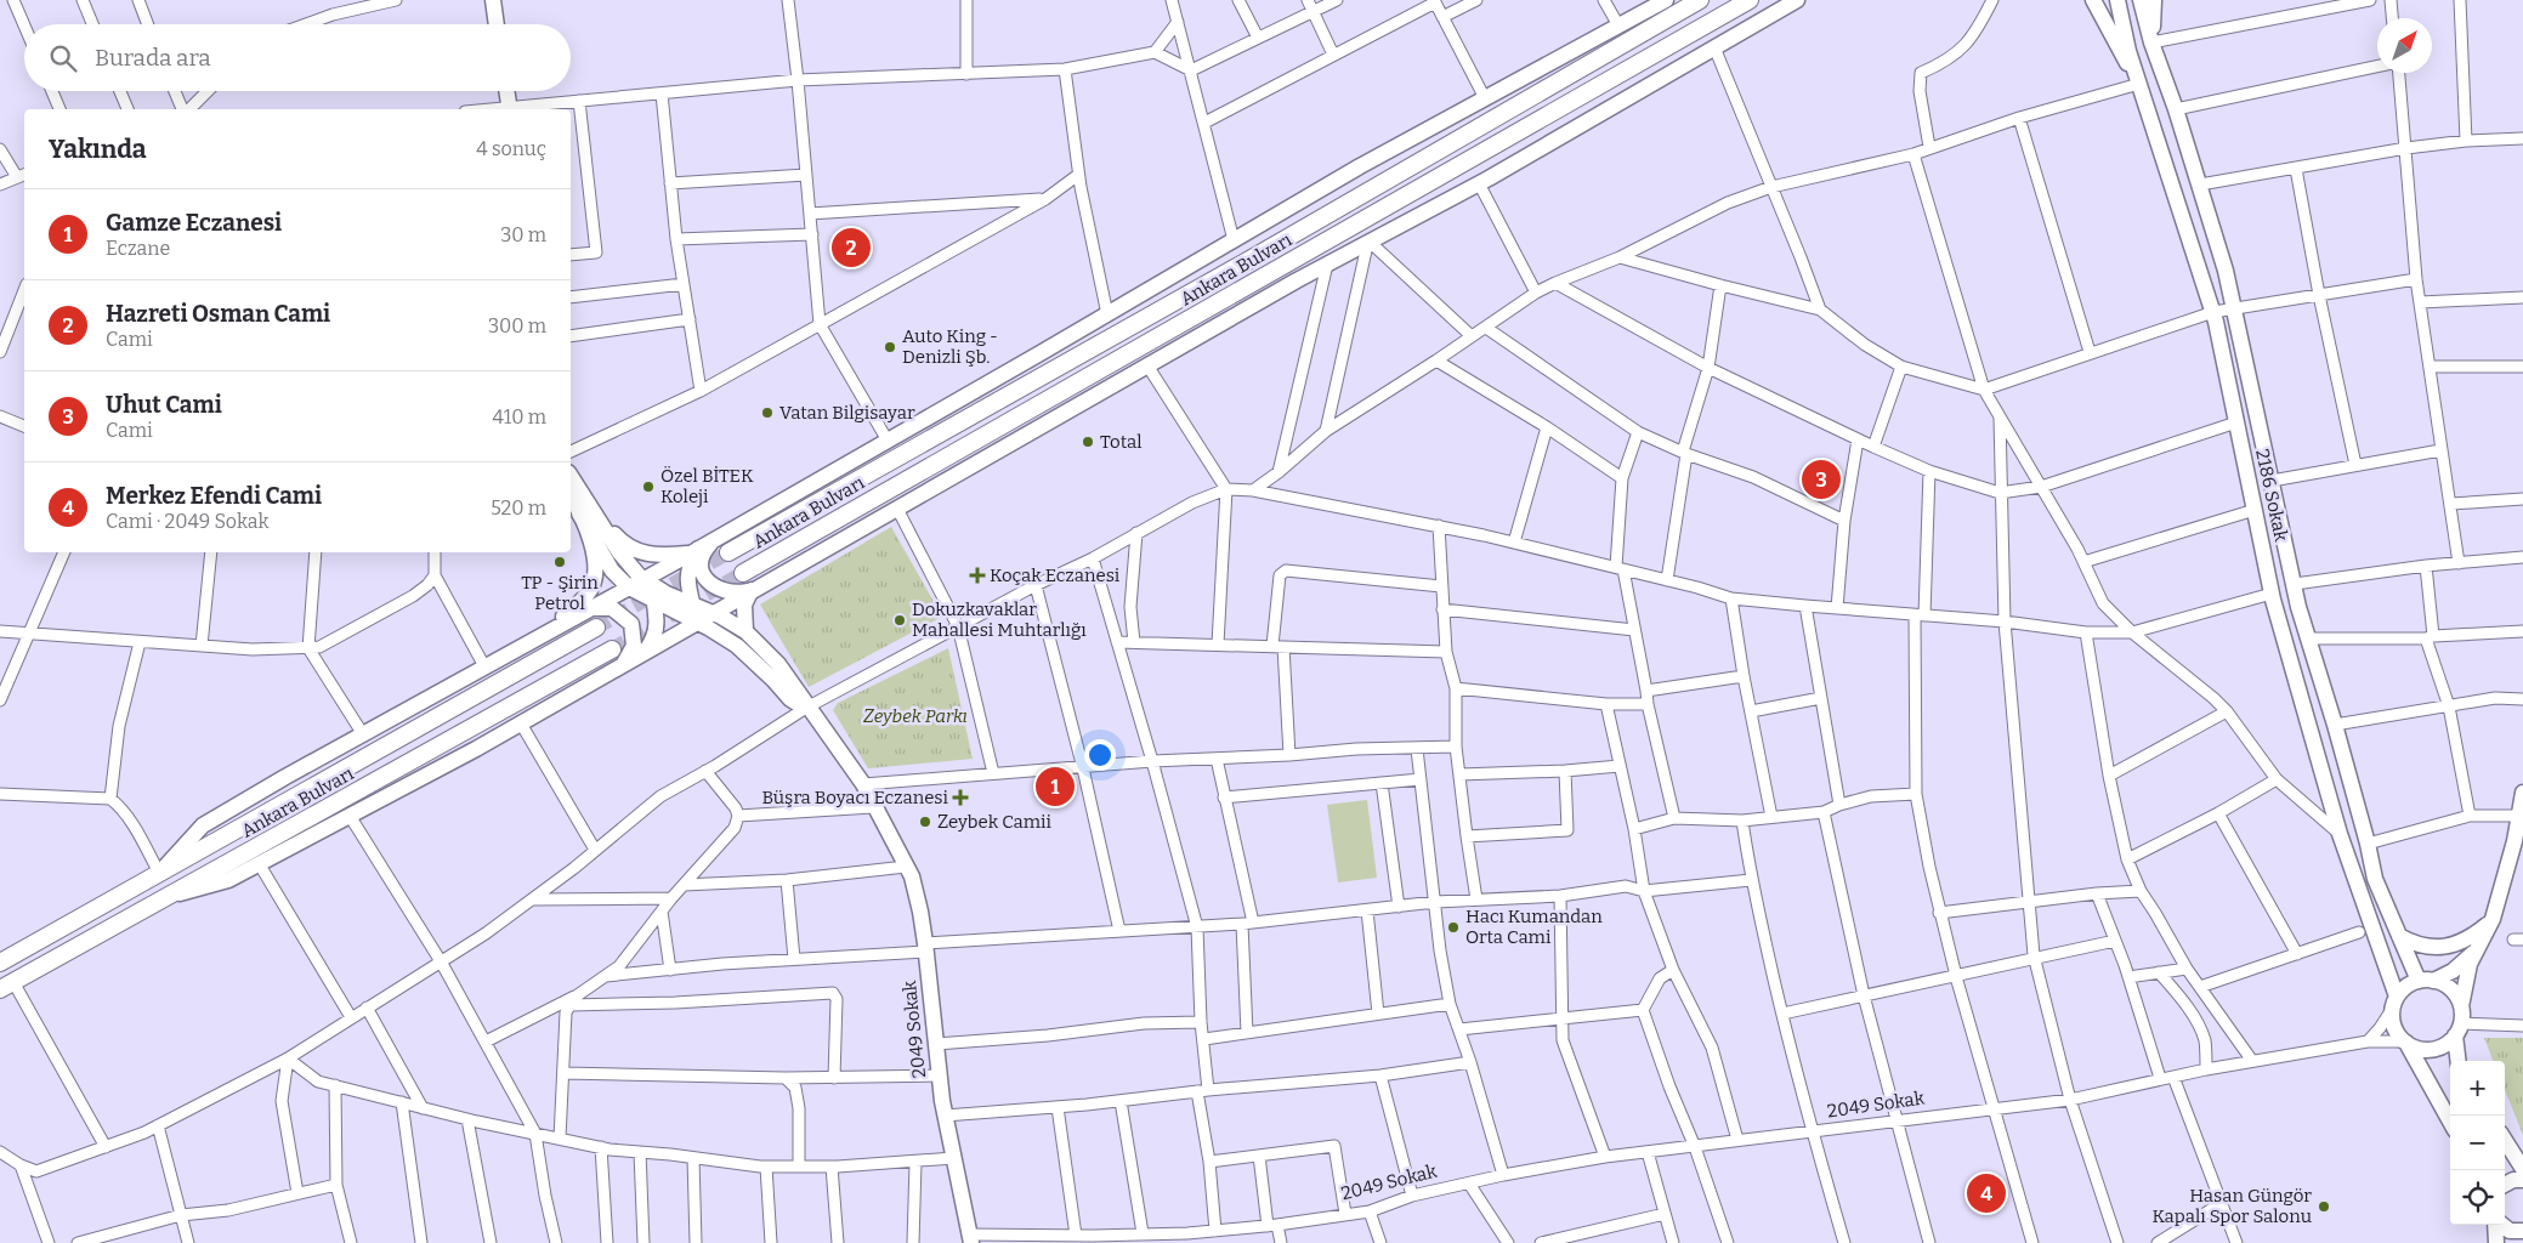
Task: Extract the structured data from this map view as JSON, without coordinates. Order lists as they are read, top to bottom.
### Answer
{
  "streets": {
    "main road": ["Ankara Bulvarı", "2186 Sokak", "2049 Sokak"]
  },
  "crossings": [
    ["2186 Sokak", "2049 Sokak"]
  ],
  "parks": ["Zeybek Parkı"],
  "places": {
    "other": [
      "Auto King - Denizli Şb.",
      "Vatan Bilgisayar",
      "Total",
      "Özel BİTEK Koleji",
      "TP - Şirin Petrol",
      "Dokuzkavaklar Mahallesi Muhtarlığı",
      "Zeybek Camii",
      "Hacı Kumandan Orta Cami",
      "Hasan Güngör Kapalı Spor Salonu"
    ],
    "health": ["Koçak Eczanesi", "Büşra Boyacı Eczanesi"]
  },
  "north": "top right",
  "page": {
    "search": "Burada ara",
    "heading": ["Yakında", "4 sonuç"],
    "list": [
      {
        "mark": "1",
        "name": "Gamze Eczanesi",
        "note": "Eczane",
        "value": "30 m"
      },
      {
        "mark": "2",
        "name": "Hazreti Osman Cami",
        "note": "Cami",
        "value": "300 m"
      },
      {
        "mark": "3",
        "name": "Uhut Cami",
        "note": "Cami",
        "value": "410 m"
      },
      {
        "mark": "4",
        "name": "Merkez Efendi Cami",
        "note": "Cami · 2049 Sokak",
        "value": "520 m"
      }
    ],
    "pins": [
      "2",
      "3",
      "1",
      "4"
    ],
    "map_buttons": ["+", "−"]
  }
}
